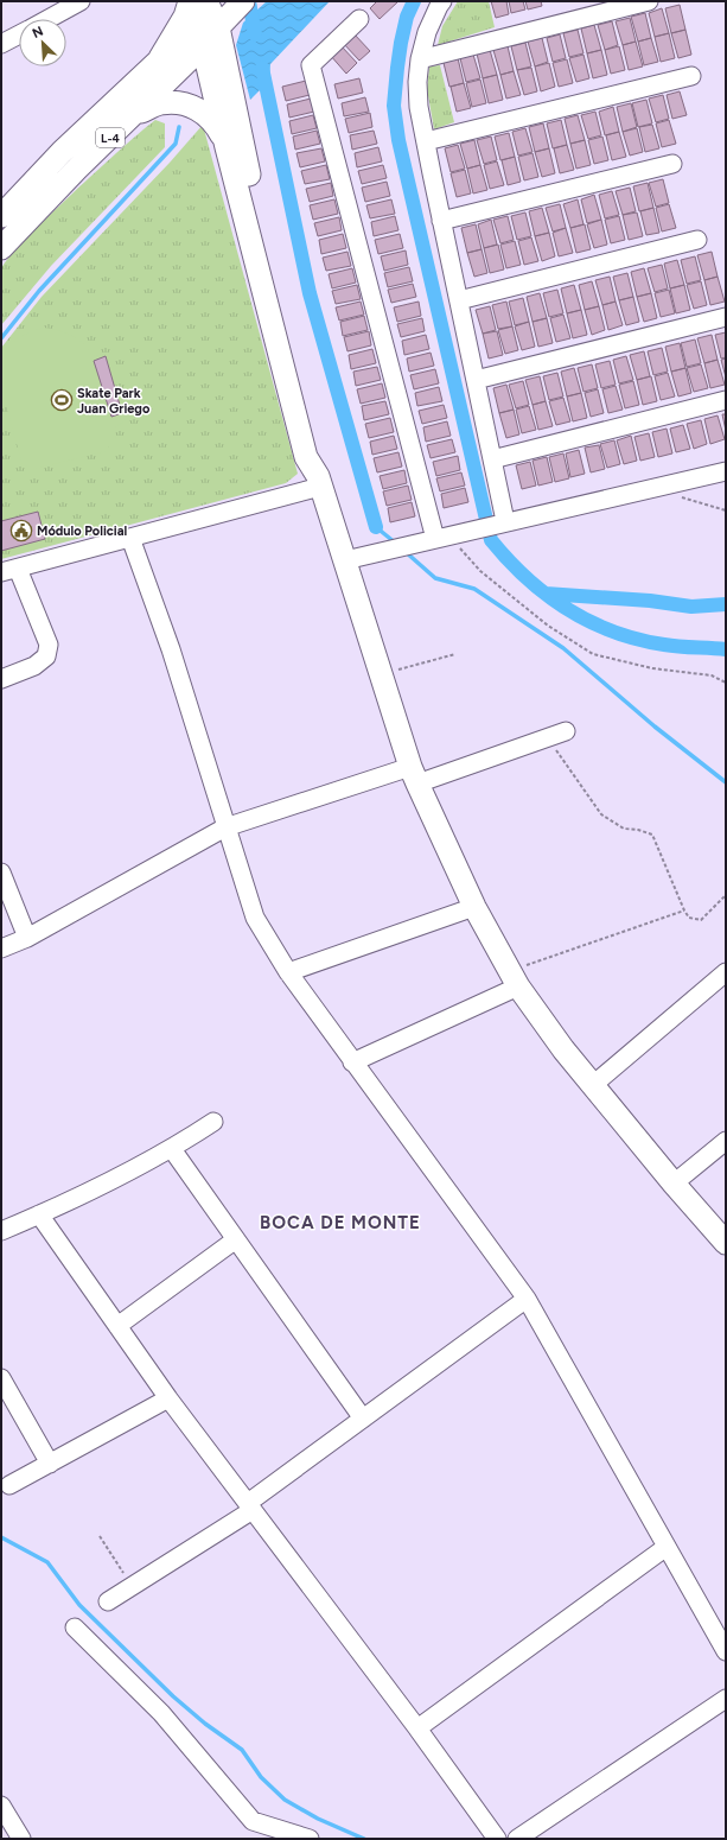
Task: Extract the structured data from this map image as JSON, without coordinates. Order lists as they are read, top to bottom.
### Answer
{
  "streets": {
    "main road": ["L-4"]
  },
  "districts": ["BOCA DE MONTE"],
  "places": {
    "sports": ["Skate Park Juan Griego"],
    "public building": ["Módulo Policial"]
  },
  "north": "top left"
}
